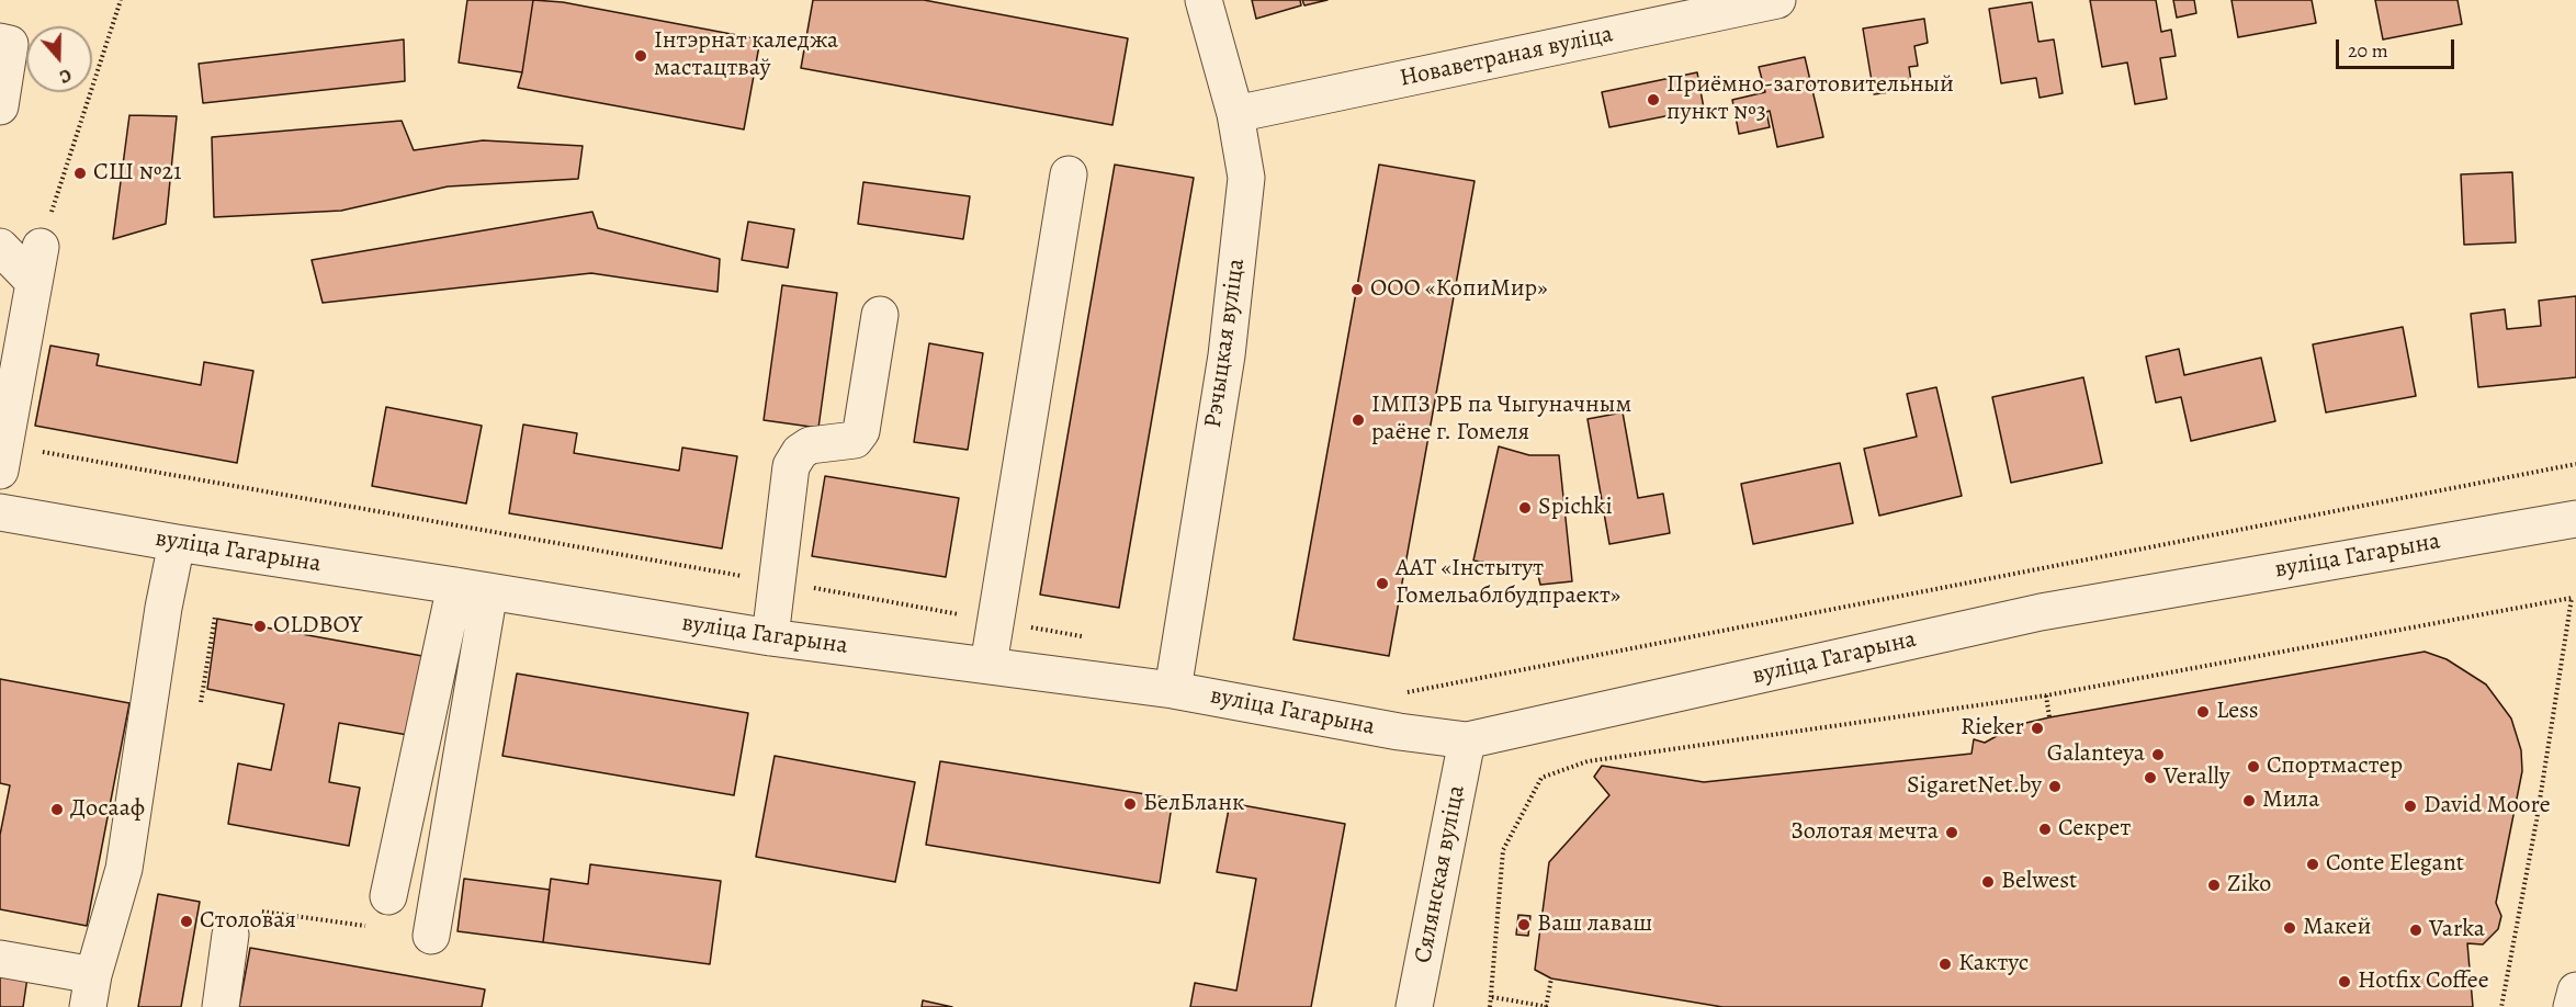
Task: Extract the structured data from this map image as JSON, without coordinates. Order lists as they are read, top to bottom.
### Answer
{
  "streets": {
    "street": [
      "Новаветраная вуліца",
      "Рэчыцкая вуліца",
      "вуліца Гагарына",
      "Сялянская вуліца"
    ]
  },
  "crossings": [
    ["Новаветраная вуліца", "Рэчыцкая вуліца"],
    ["Рэчыцкая вуліца", "вуліца Гагарына"],
    ["вуліца Гагарына", "Сялянская вуліца"]
  ],
  "places": [
    "Інтэрнат каледжа мастацтваў",
    "Приёмно-заготовительный пункт №3",
    "СШ №21",
    "ООО «КопиМир»",
    "ІМПЗ РБ па Чыгуначным раёне г. Гомеля",
    "Spichki",
    "ААТ «Інстытут Гомельаблбудпраект»",
    "OLDBOY",
    "Less",
    "Rieker",
    "Galanteya",
    "Спортмастер",
    "Verally",
    "SigaretNet.by",
    "Мила",
    "БелБланк",
    "David Moore",
    "Досааф",
    "Секрет",
    "Золотая мечта",
    "Conte Elegant",
    "Belwest",
    "Ziko",
    "Столовая",
    "Ваш лаваш",
    "Макей",
    "Varka",
    "Кактус",
    "Hotfix Coffee"
  ],
  "scale_bar": "20 m",
  "north": "bottom"
}
